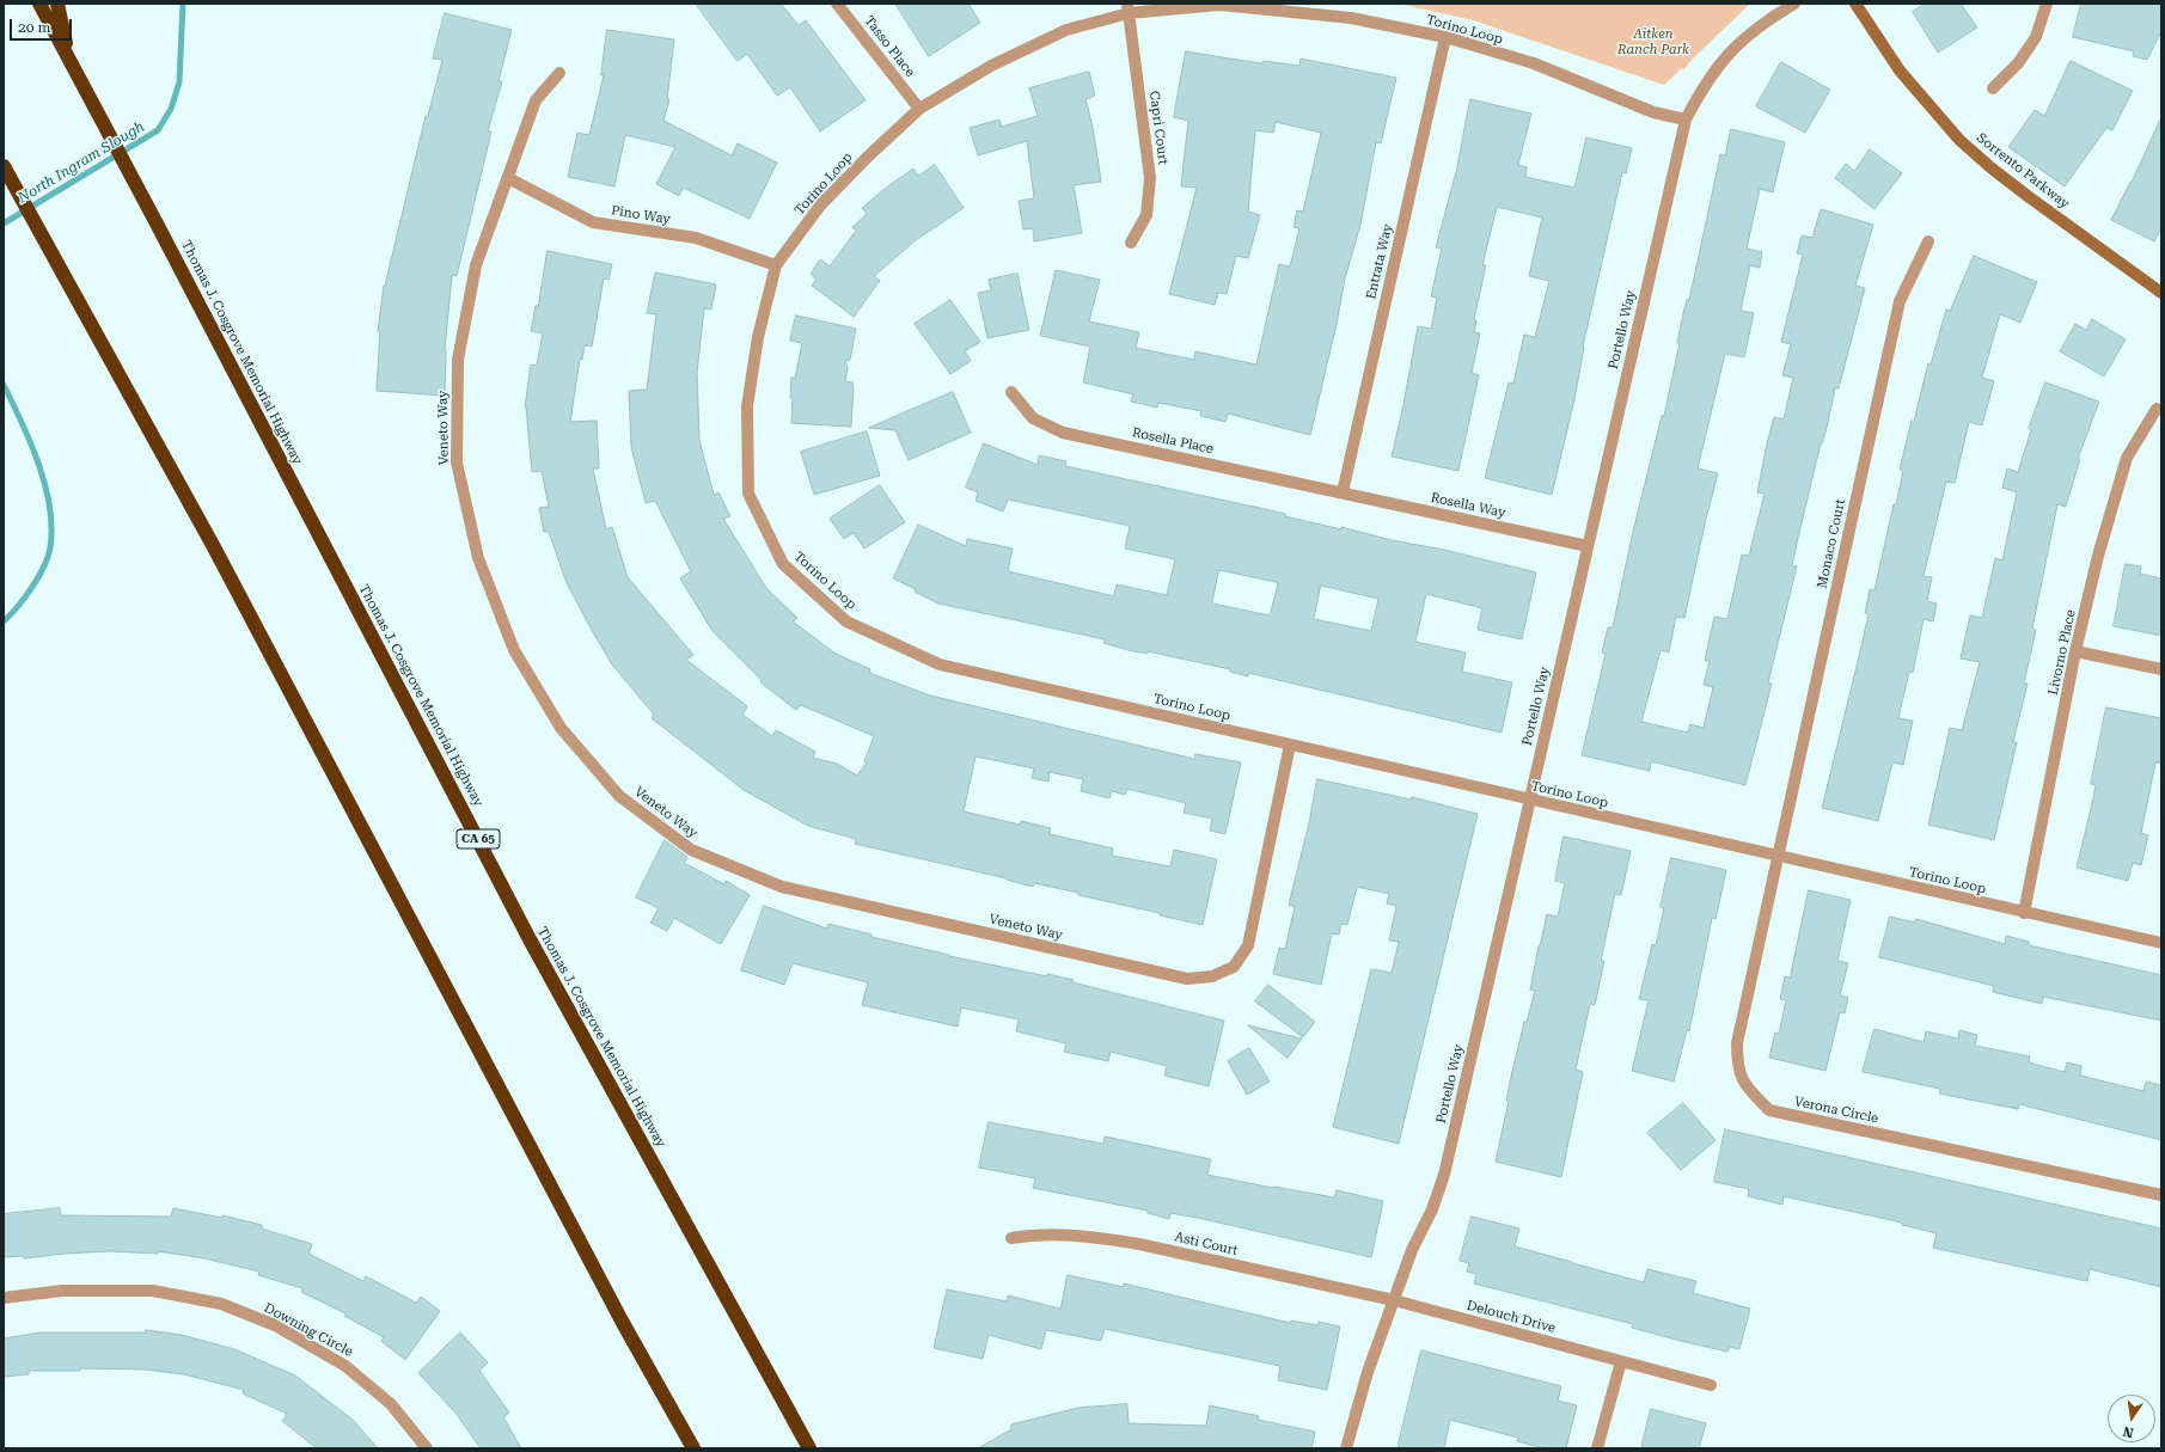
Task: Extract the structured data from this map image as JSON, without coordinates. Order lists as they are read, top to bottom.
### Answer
{
  "streets": {
    "highway": ["Thomas J. Cosgrove Memorial Highway", "CA 65"],
    "street": [
      "Torino Loop",
      "Tasso Place",
      "Capri Court",
      "Sorrento Parkway",
      "Pino Way",
      "Entrata Way",
      "Portello Way",
      "Veneto Way",
      "Rosella Place",
      "Rosella Way",
      "Monaco Court",
      "Livorno Place",
      "Verona Circle",
      "Asti Court",
      "Delouch Drive",
      "Downing Circle"
    ]
  },
  "crossings": [
    ["Torino Loop", "Tasso Place"],
    ["Torino Loop", "Capri Court"],
    ["Torino Loop", "Pino Way"],
    ["Torino Loop", "Entrata Way"],
    ["Torino Loop", "Portello Way"],
    ["Torino Loop", "Veneto Way"],
    ["Torino Loop", "Monaco Court"],
    ["Torino Loop", "Livorno Place"],
    ["Torino Loop", "Verona Circle"],
    ["Pino Way", "Veneto Way"],
    ["Entrata Way", "Rosella Place"],
    ["Entrata Way", "Rosella Way"],
    ["Portello Way", "Rosella Way"],
    ["Portello Way", "Asti Court"],
    ["Portello Way", "Delouch Drive"],
    ["Rosella Place", "Rosella Way"],
    ["Monaco Court", "Verona Circle"],
    ["Asti Court", "Delouch Drive"]
  ],
  "water": ["North Ingram Slough"],
  "parks": ["Aitken Ranch Park"],
  "scale_bar": "20 m",
  "north": "bottom"
}
